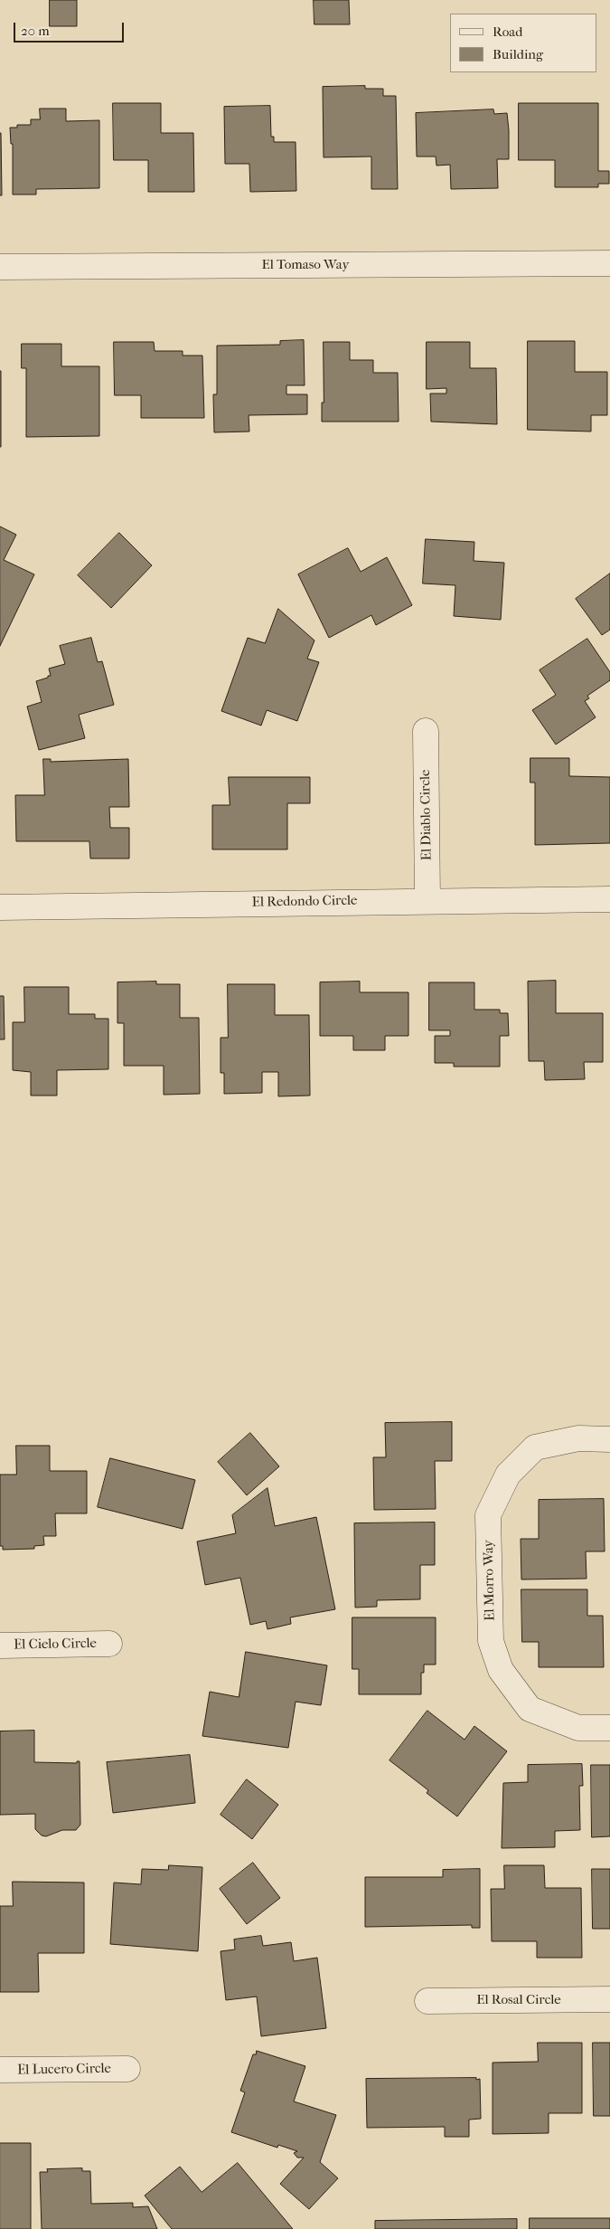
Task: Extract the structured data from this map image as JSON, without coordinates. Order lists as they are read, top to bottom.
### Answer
{
  "streets": {
    "street": [
      "El Tomaso Way",
      "El Diablo Circle",
      "El Redondo Circle",
      "El Morro Way",
      "El Cielo Circle",
      "El Rosal Circle",
      "El Lucero Circle"
    ]
  },
  "crossings": [
    ["El Diablo Circle", "El Redondo Circle"]
  ],
  "legend": ["Road", "Building"],
  "scale_bar": "20 m"
}
